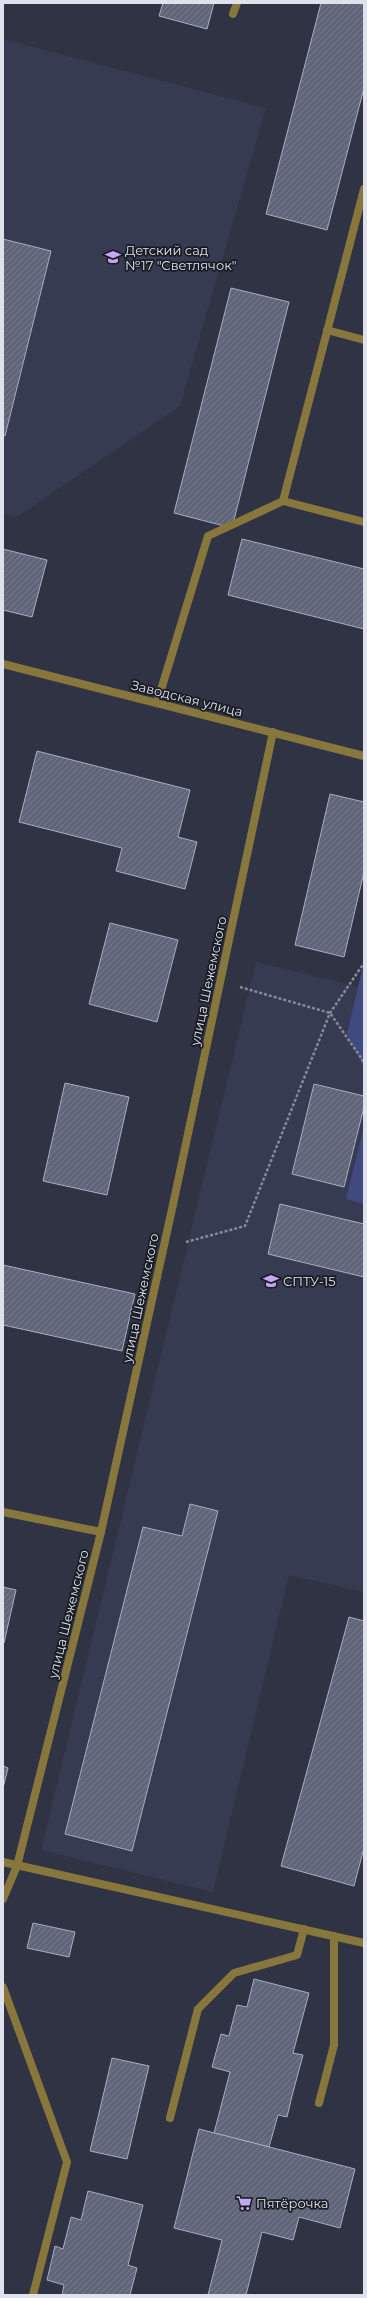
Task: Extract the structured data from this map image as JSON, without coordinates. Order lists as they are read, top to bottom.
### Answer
{
  "streets": {
    "street": ["Заводская улица", "улица Шежемского"]
  },
  "crossings": [
    ["Заводская улица", "улица Шежемского"]
  ],
  "places": {
    "school or university": ["Детский сад №17 \"Светлячок\"", "СПТУ-15"],
    "supermarket": ["Пятёрочка"]
  }
}
